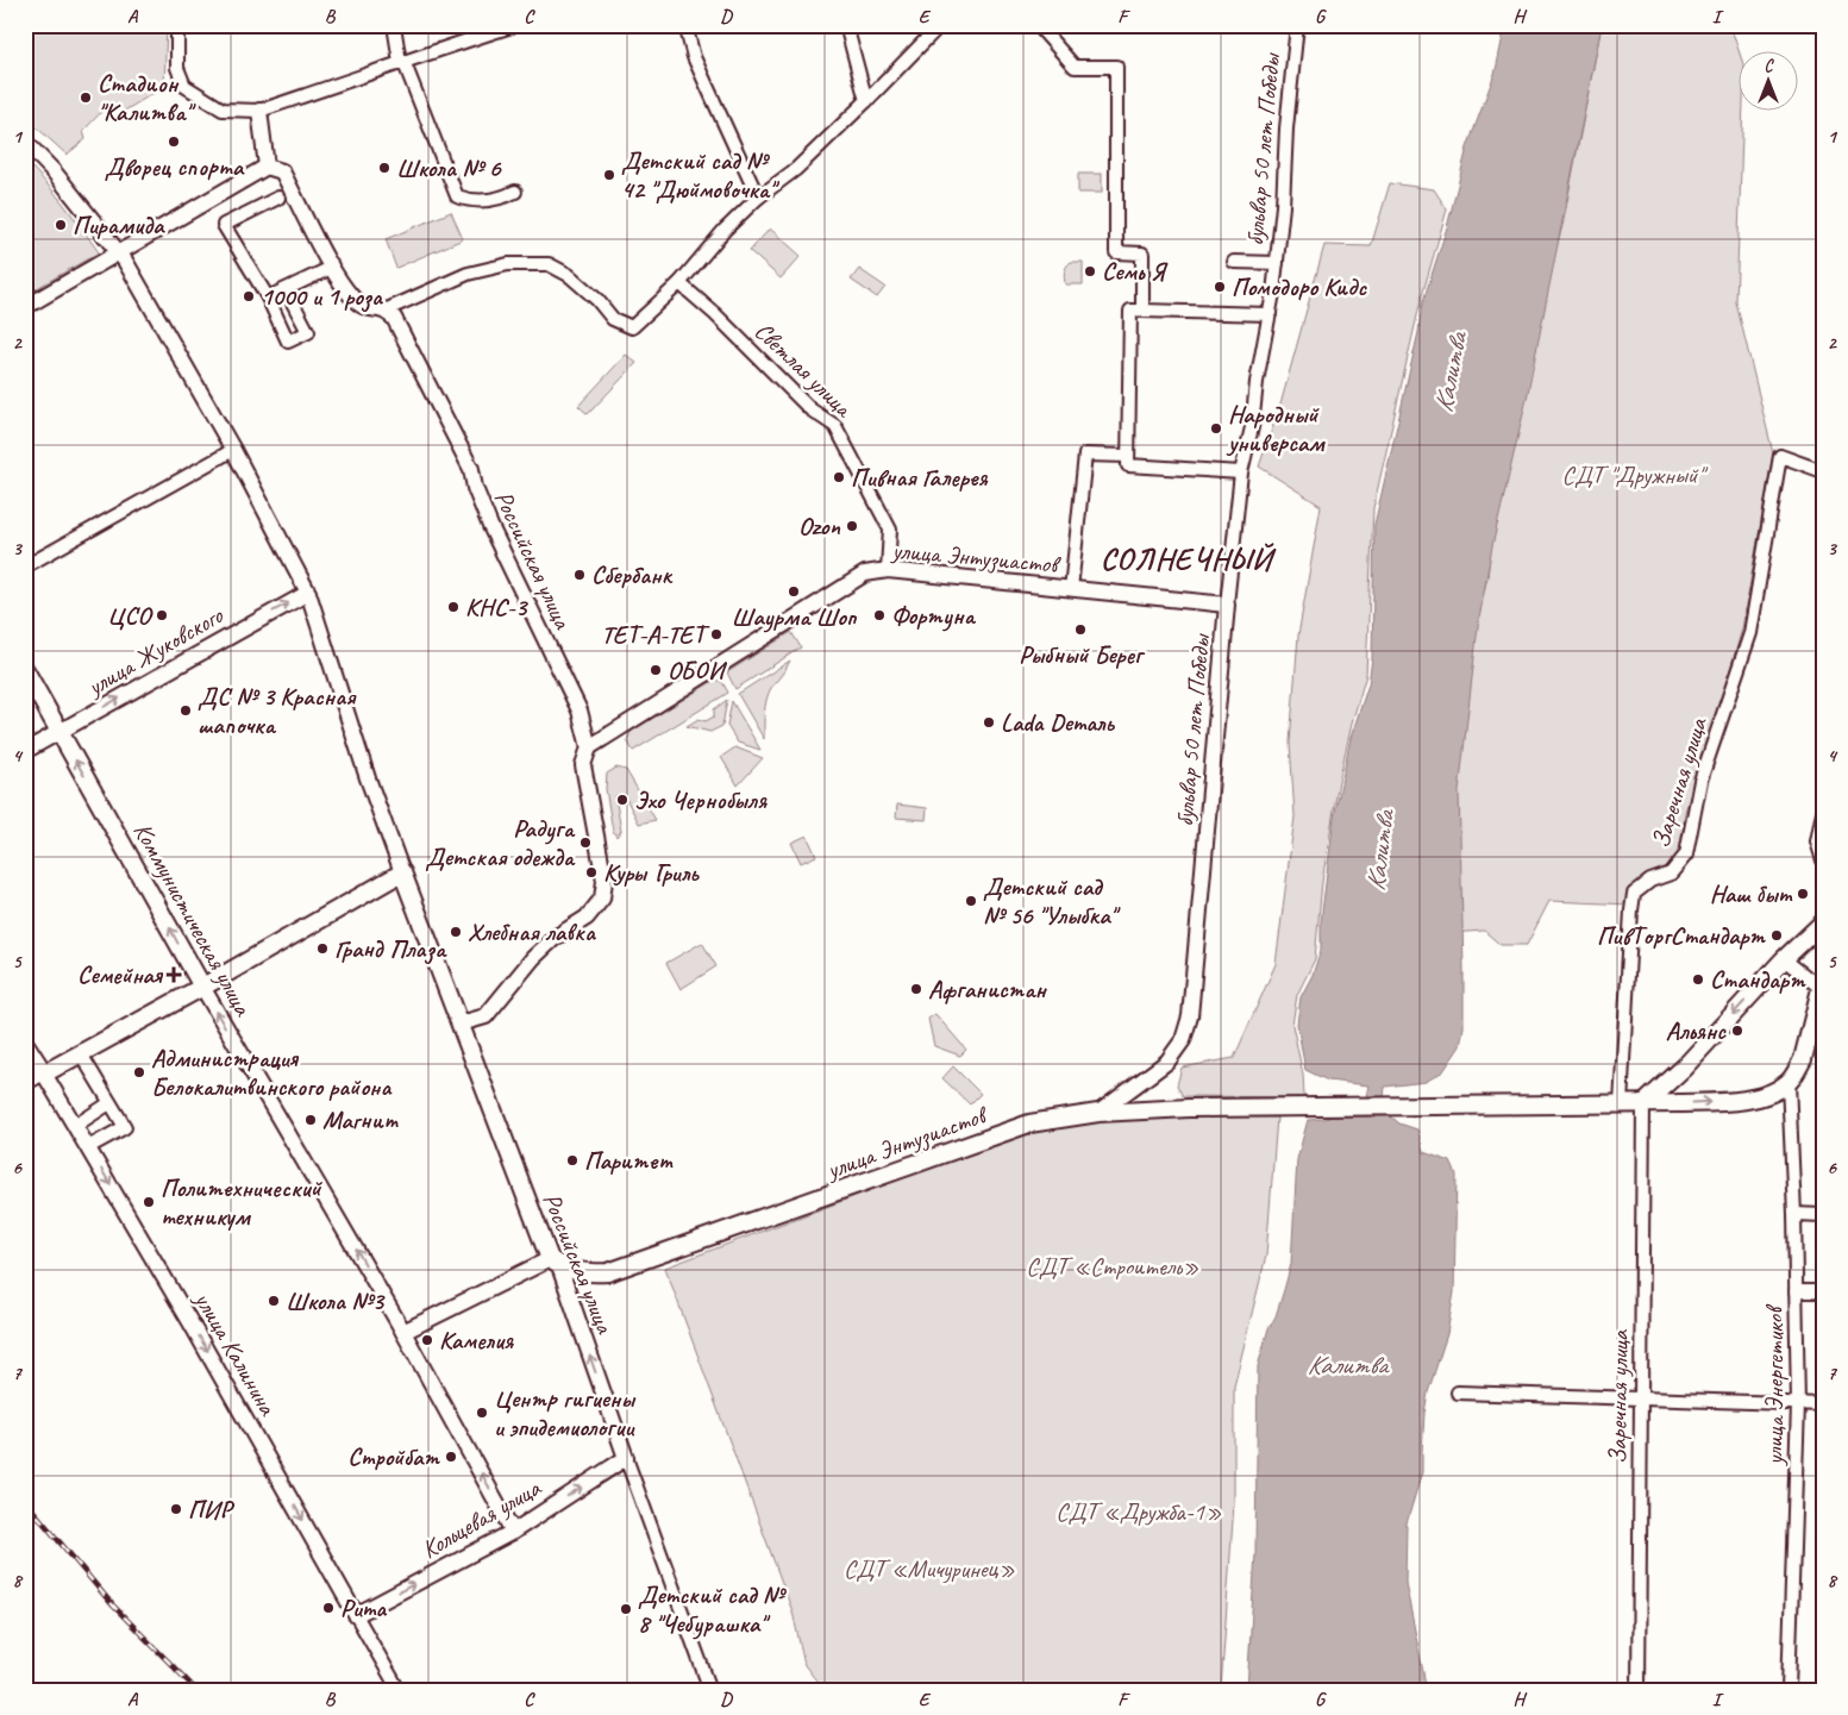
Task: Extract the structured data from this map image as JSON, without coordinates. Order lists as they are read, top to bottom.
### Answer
{
  "streets": {
    "main road": [
      "улица Энтузиастов",
      "Российская улица",
      "Коммунистическая улица",
      "улица Калинина"
    ],
    "street": [
      "бульвар 50 лет Победы",
      "Светлая улица",
      "улица Жуковского",
      "Заречная улица",
      "улица Энергетиков",
      "Кольцевая улица"
    ]
  },
  "crossings": [
    ["бульвар 50 лет Победы", "улица Энтузиастов"],
    ["Светлая улица", "улица Энтузиастов"],
    ["улица Энтузиастов", "Российская улица"],
    ["улица Энтузиастов", "Заречная улица"],
    ["улица Энтузиастов", "улица Энергетиков"],
    ["Российская улица", "улица Жуковского"],
    ["Российская улица", "Кольцевая улица"],
    ["улица Жуковского", "Коммунистическая улица"],
    ["Коммунистическая улица", "Кольцевая улица"],
    ["улица Калинина", "Кольцевая улица"]
  ],
  "one_way": [
    "улица Жуковского",
    "Коммунистическая улица",
    "улица Калинина",
    "Кольцевая улица"
  ],
  "districts": ["СОЛНЕЧНЫЙ"],
  "water": ["Калитва"],
  "parks": [
    "СДТ \"Дружный\"",
    "СДТ «Строитель»",
    "СДТ «Дружба-1»",
    "СДТ «Мичуринец»"
  ],
  "places": {
    "other": [
      "Стадион \"Калитва\"",
      "Дворец спорта",
      "Школа № 6",
      "Детский сад № 42 \"Дюймовочка\"",
      "Пирамида",
      "Семь Я",
      "Помодоро Кидс",
      "1000 и 1 роза",
      "Народный универсам",
      "Пивная Галерея",
      "Ozon",
      "Сбербанк",
      "Шаурма Шоп",
      "КНС-3",
      "ЦСО",
      "Фортуна",
      "Рыбный Берег",
      "ТЕТ-А-ТЕТ",
      "ОБОИ",
      "ДС № 3 Красная шапочка",
      "Lada Dеталь",
      "Эхо Чернобыля",
      "Радуга Детская одежда",
      "Куры Гриль",
      "Наш быт",
      "Детский сад № 56 \"Улыбка\"",
      "Хлебная лавка",
      "ПивТоргСтандарт",
      "Гранд Плаза",
      "Стандарт",
      "Афганистан",
      "Альянс",
      "Администрация Белокалитвинского района",
      "Магнит",
      "Паритет",
      "Политехнический техникум",
      "Школа №3",
      "Камелия",
      "Центр гигиены и эпидемиологии",
      "Стройбат",
      "ПИР",
      "Рита",
      "Детский сад № 8 \"Чебурашка\""
    ],
    "health": ["Семейная"]
  },
  "north": "top",
  "grid": {
    "columns": [
      "A",
      "B",
      "C",
      "D",
      "E",
      "F",
      "G",
      "H",
      "I"
    ],
    "rows": [
      "1",
      "2",
      "3",
      "4",
      "5",
      "6",
      "7",
      "8"
    ]
  }
}
